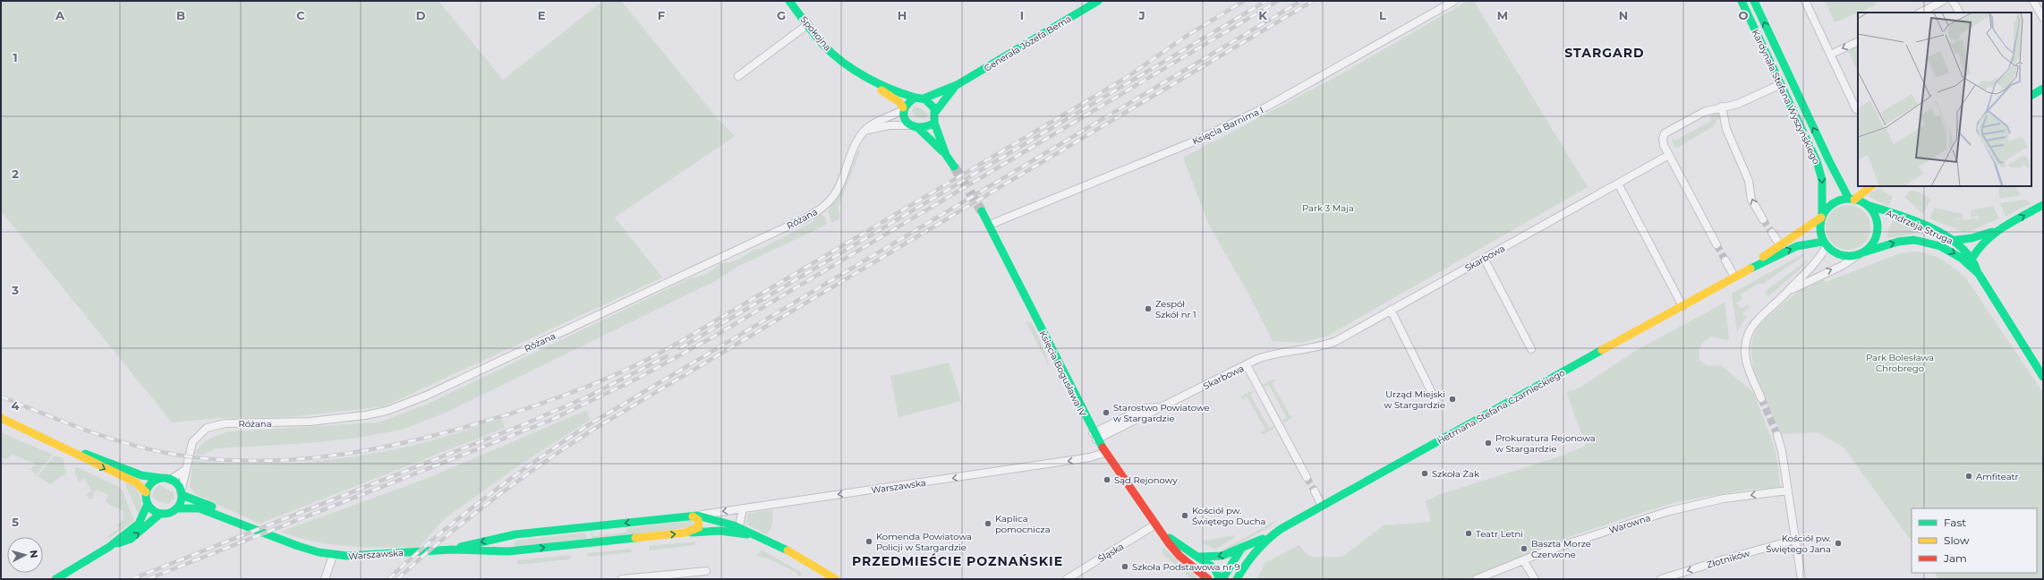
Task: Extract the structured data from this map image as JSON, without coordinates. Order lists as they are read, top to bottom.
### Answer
{
  "streets": {
    "main road": [
      "Spokojna",
      "Generała Józefa Bema",
      "Kardynała Stefana Wyszyńskiego",
      "Andrzeja Struga",
      "Księcia Bogusława IV",
      "Hetmana Stefana Czarnieckiego",
      "Warszawska"
    ],
    "street": [
      "Księcia Barnima I",
      "Różana",
      "Skarbowa",
      "Warowna",
      "Śląska",
      "Złotników"
    ]
  },
  "crossings": [
    ["Spokojna", "Generała Józefa Bema"],
    ["Spokojna", "Różana"],
    ["Generała Józefa Bema", "Różana"],
    ["Kardynała Stefana Wyszyńskiego", "Andrzeja Struga"],
    ["Kardynała Stefana Wyszyńskiego", "Hetmana Stefana Czarnieckiego"],
    ["Księcia Barnima I", "Księcia Bogusława IV"],
    ["Różana", "Warszawska"],
    ["Andrzeja Struga", "Hetmana Stefana Czarnieckiego"],
    ["Skarbowa", "Księcia Bogusława IV"],
    ["Księcia Bogusława IV", "Warszawska"],
    ["Księcia Bogusława IV", "Śląska"]
  ],
  "one_way": ["Warowna", "Złotników"],
  "districts": ["STARGARD", "PRZEDMIEŚCIE POZNAŃSKIE"],
  "parks": ["Park 3 Maja", "Park Bolesława Chrobrego"],
  "places": [
    "Zespół Szkół nr 1",
    "Urząd Miejski w Stargardzie",
    "Starostwo Powiatowe w Stargardzie",
    "Prokuratura Rejonowa w Stargardzie",
    "Szkoła Żak",
    "Amfiteatr",
    "Sąd Rejonowy",
    "Kościół pw. Świętego Ducha",
    "Kaplica pomocnicza",
    "Teatr Letni",
    "Komenda Powiatowa Policji w Stargardzie",
    "Kościół pw. Świętego Jana",
    "Baszta Morze Czerwone",
    "Szkoła Podstawowa nr 9"
  ],
  "legend": ["Fast", "Slow", "Jam"],
  "north": "right",
  "grid": {
    "columns": [
      "A",
      "B",
      "C",
      "D",
      "E",
      "F",
      "G",
      "H",
      "I",
      "J",
      "K",
      "L",
      "M",
      "N",
      "O"
    ],
    "rows": [
      "1",
      "2",
      "3",
      "4",
      "5"
    ]
  }
}
